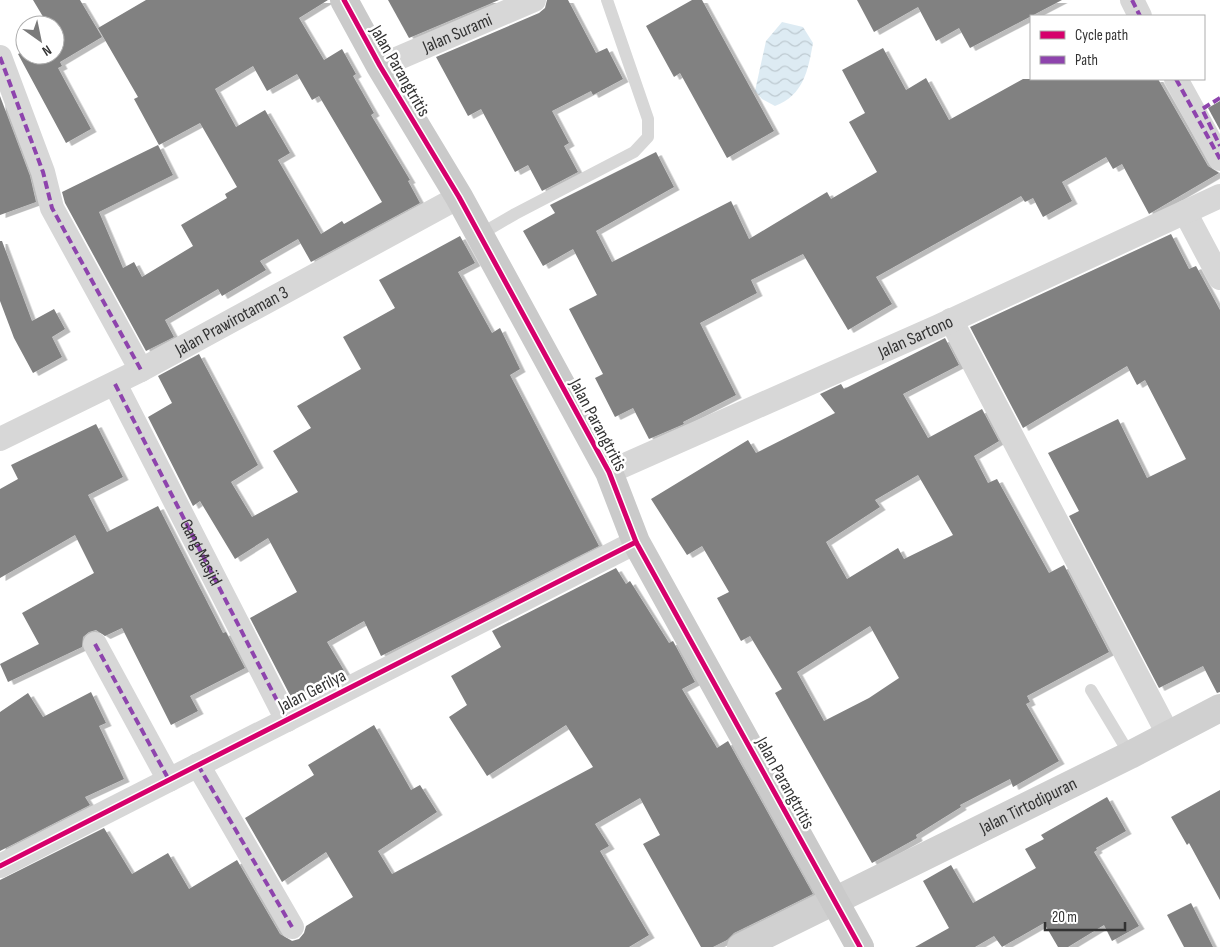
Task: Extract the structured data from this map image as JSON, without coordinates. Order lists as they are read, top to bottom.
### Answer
{
  "streets": {
    "main road": ["Jalan Parangtritis"],
    "street": [
      "Jalan Surami",
      "Jalan Prawirotaman 3",
      "Jalan Sartono",
      "Gang Masjid",
      "Jalan Gerilya",
      "Jalan Tirtodipuran"
    ]
  },
  "crossings": [
    ["Jalan Surami", "Jalan Parangtritis"],
    ["Jalan Parangtritis", "Jalan Prawirotaman 3"],
    ["Jalan Parangtritis", "Jalan Sartono"],
    ["Jalan Parangtritis", "Jalan Gerilya"],
    ["Jalan Parangtritis", "Jalan Tirtodipuran"],
    ["Jalan Prawirotaman 3", "Gang Masjid"],
    ["Gang Masjid", "Jalan Gerilya"]
  ],
  "legend": ["Cycle path", "Path"],
  "scale_bar": "20 m",
  "north": "bottom right"
}
